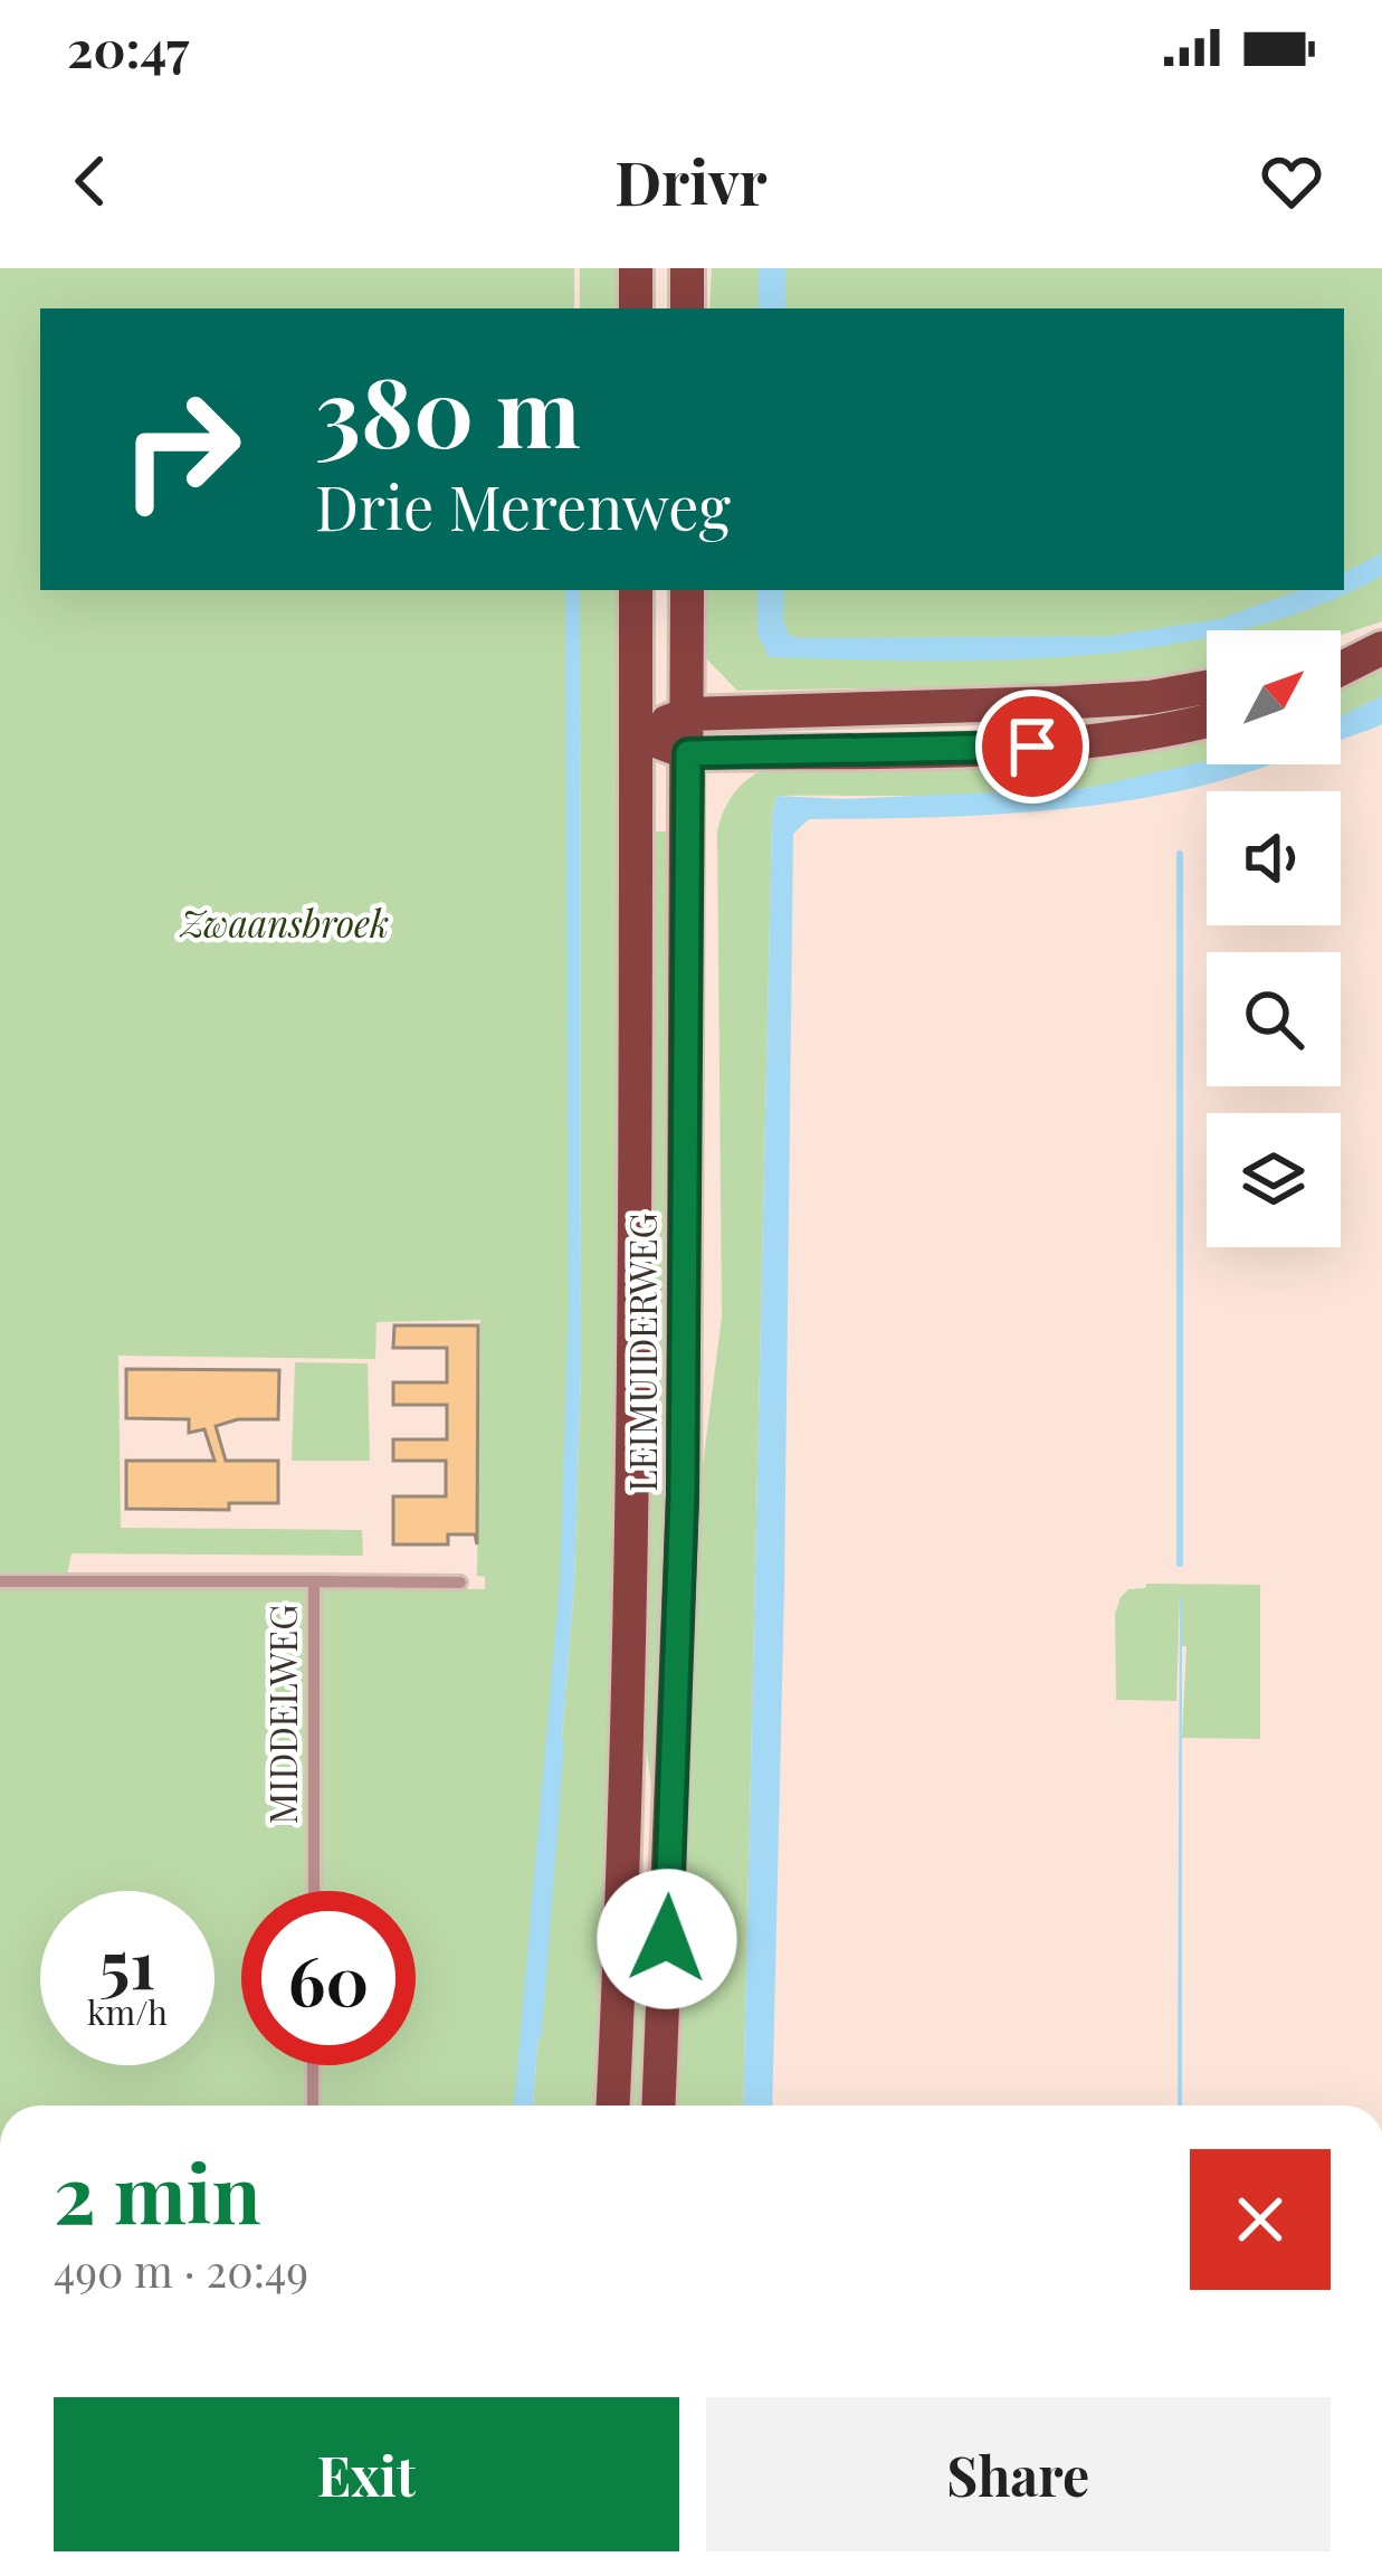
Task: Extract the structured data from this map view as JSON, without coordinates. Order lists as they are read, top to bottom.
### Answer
{
  "streets": {
    "main road": ["LEIMUIDERWEG"],
    "lane": ["MIDDELWEG"]
  },
  "parks": ["Zwaansbroek"],
  "north": "top right",
  "page": {
    "status": "20:47",
    "header": "Drivr",
    "turn": ["380 m", "Drie Merenweg"],
    "speed": "51 km/h",
    "limit": "60",
    "heading": ["2 min", "490 m · 20:49"],
    "buttons": ["Exit", "Share"]
  }
}
